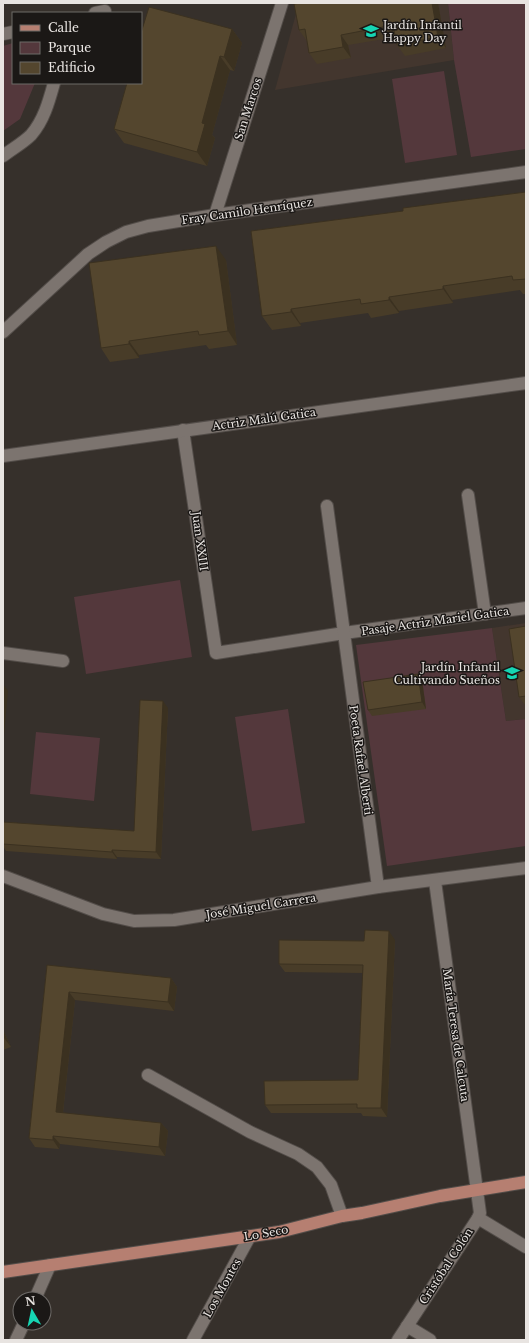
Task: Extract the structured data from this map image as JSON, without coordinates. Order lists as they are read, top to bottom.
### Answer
{
  "streets": {
    "main road": ["Lo Seco"],
    "street": [
      "San Marcos",
      "Fray Camilo Henríquez",
      "Actriz Malú Gatica",
      "Juan XXIII",
      "Pasaje Actriz Mariel Gatica",
      "Poeta Rafael Alberti",
      "José Miguel Carrera",
      "María Teresa de Calcuta",
      "Cristóbal Colón",
      "Los Montes"
    ]
  },
  "crossings": [
    ["San Marcos", "Fray Camilo Henríquez"],
    ["Actriz Malú Gatica", "Juan XXIII"],
    ["Juan XXIII", "Pasaje Actriz Mariel Gatica"],
    ["Pasaje Actriz Mariel Gatica", "Poeta Rafael Alberti"],
    ["Poeta Rafael Alberti", "José Miguel Carrera"],
    ["José Miguel Carrera", "María Teresa de Calcuta"],
    ["María Teresa de Calcuta", "Lo Seco"],
    ["María Teresa de Calcuta", "Cristóbal Colón"],
    ["Lo Seco", "Cristóbal Colón"],
    ["Lo Seco", "Los Montes"]
  ],
  "places": {
    "school or university": ["Jardín Infantil Happy Day", "Jardín Infantil Cultivando Sueños"]
  },
  "legend": ["Calle", "Parque", "Edificio"],
  "north": "top"
}
